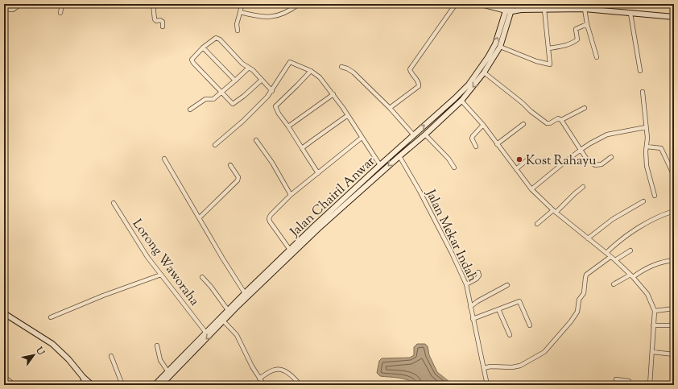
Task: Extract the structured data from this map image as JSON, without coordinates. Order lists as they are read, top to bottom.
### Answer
{
  "streets": {
    "main road": ["Jalan Chairil Anwar"],
    "street": ["Jalan Mekar Indah", "Lorong Waworaha"]
  },
  "crossings": [
    ["Jalan Chairil Anwar", "Jalan Mekar Indah"],
    ["Jalan Chairil Anwar", "Lorong Waworaha"]
  ],
  "places": ["Kost Rahayu"],
  "north": "top right"
}
